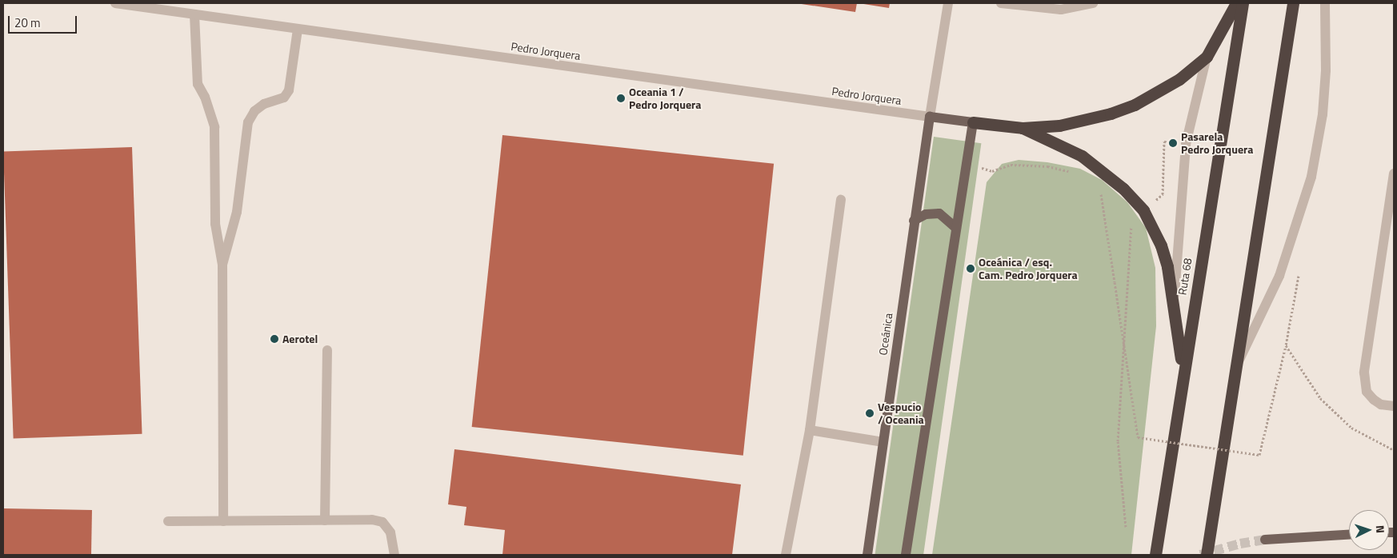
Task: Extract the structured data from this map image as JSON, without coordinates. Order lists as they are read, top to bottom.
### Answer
{
  "streets": {
    "highway": ["Ruta 68"],
    "main road": ["Pedro Jorquera", "Oceánica"]
  },
  "crossings": [
    ["Pedro Jorquera", "Oceánica"]
  ],
  "places": [
    "Oceania 1 / Pedro Jorquera",
    "Pasarela Pedro Jorquera",
    "Oceánica / esq. Cam. Pedro Jorquera",
    "Aerotel",
    "Vespucio / Oceania"
  ],
  "scale_bar": "20 m",
  "north": "right"
}
